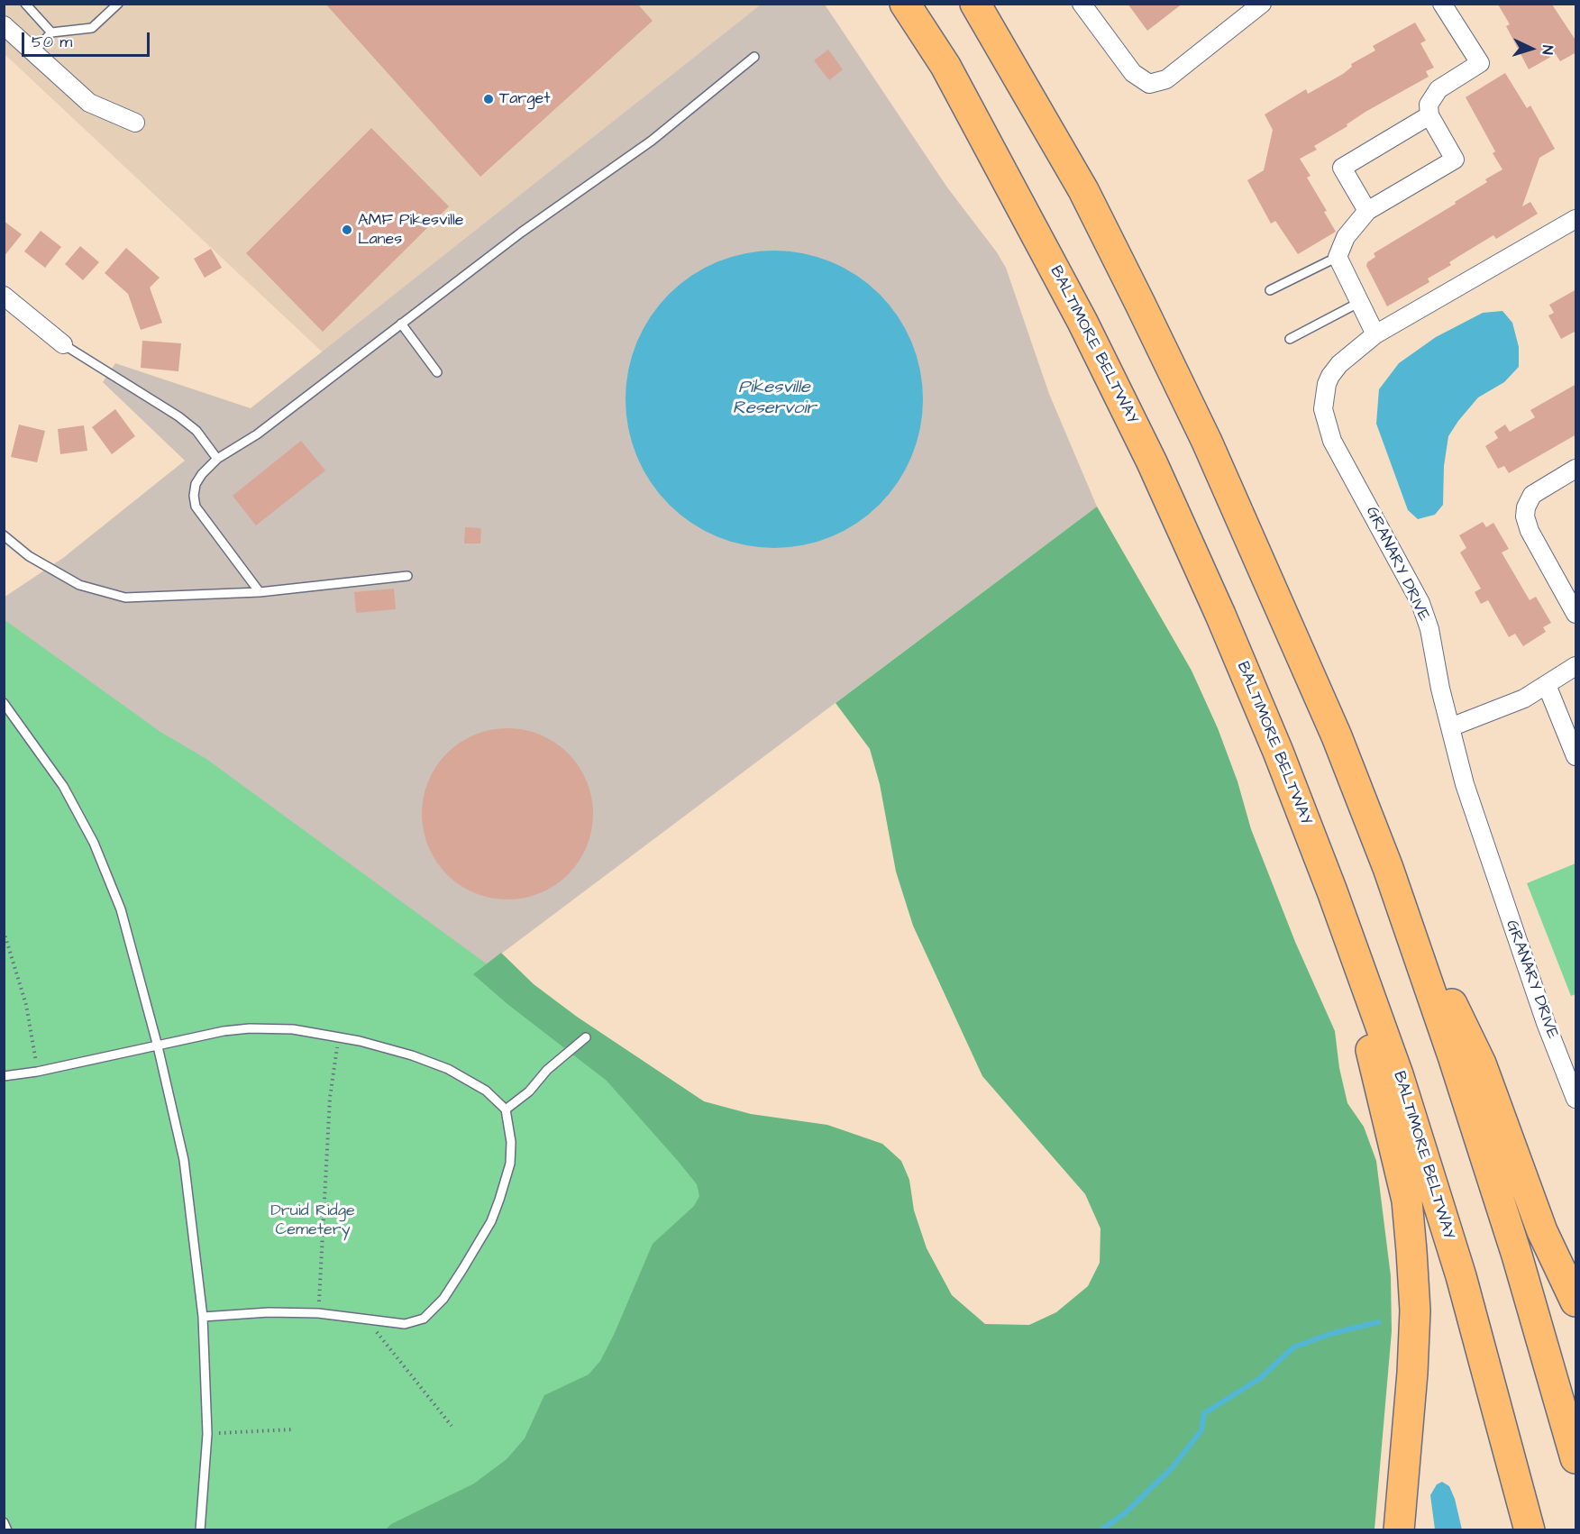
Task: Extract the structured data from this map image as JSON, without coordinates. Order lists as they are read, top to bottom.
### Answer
{
  "streets": {
    "highway": ["BALTIMORE BELTWAY"],
    "street": ["GRANARY DRIVE"]
  },
  "water": ["Pikesville Reservoir"],
  "parks": ["Druid Ridge Cemetery"],
  "places": ["Target", "AMF Pikesville Lanes"],
  "scale_bar": "50 m",
  "north": "right"
}
